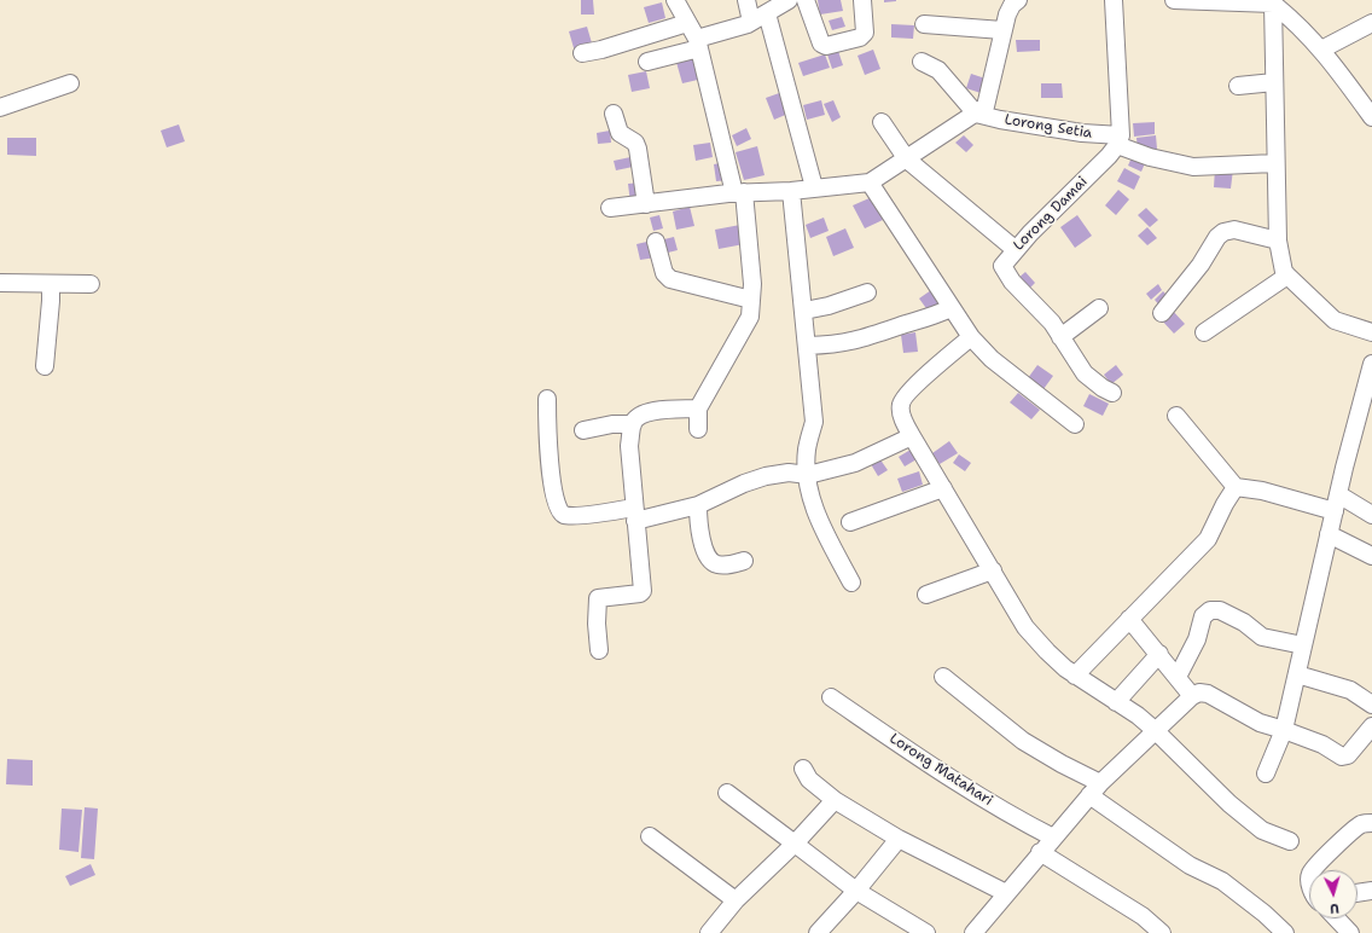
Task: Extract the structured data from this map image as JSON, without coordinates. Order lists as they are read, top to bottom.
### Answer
{
  "streets": {
    "street": ["Lorong Setia", "Lorong Damai", "Lorong Matahari"]
  },
  "crossings": [
    ["Lorong Setia", "Lorong Damai"]
  ],
  "north": "bottom"
}
